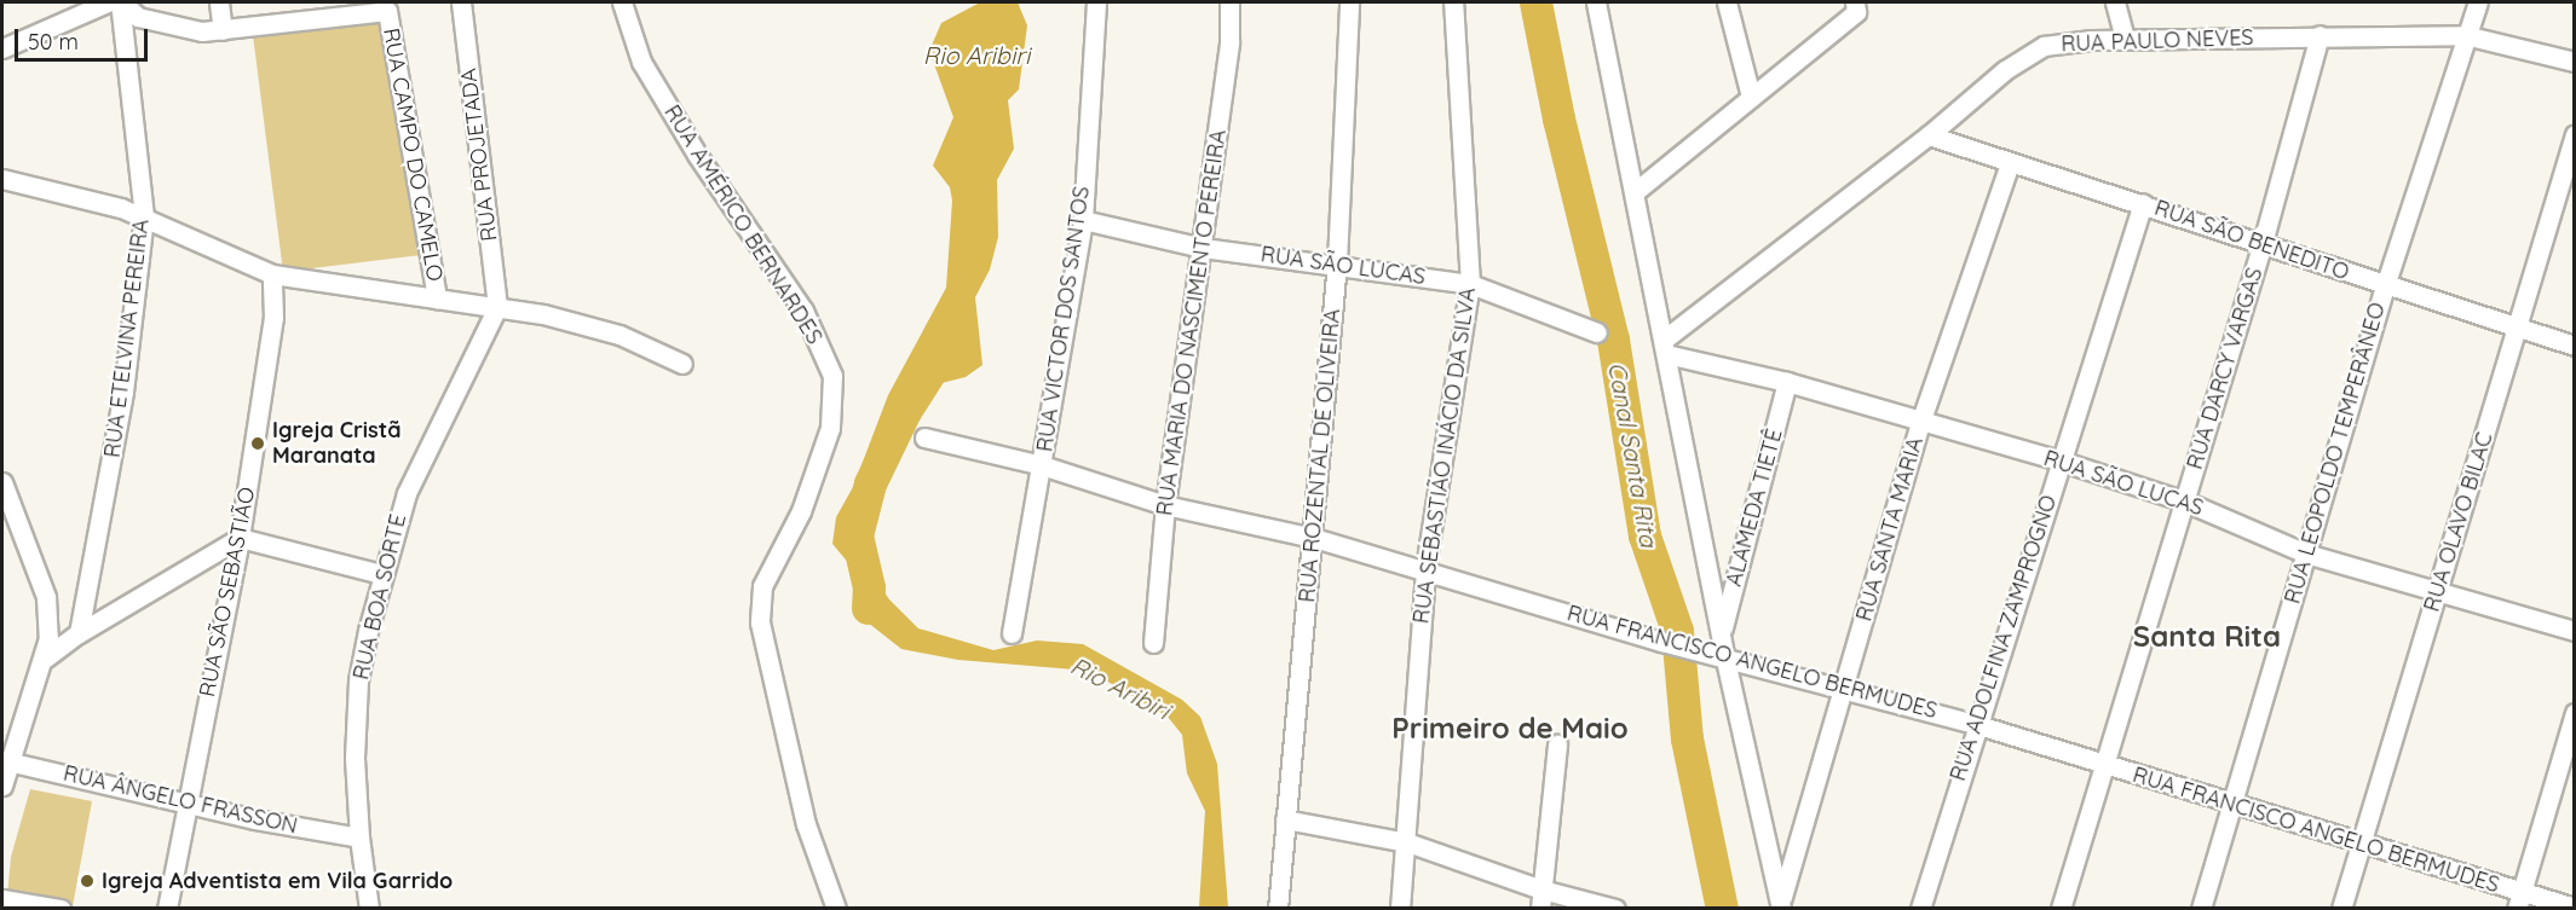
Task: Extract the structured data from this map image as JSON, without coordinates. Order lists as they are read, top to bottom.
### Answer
{
  "streets": {
    "street": [
      "RUA PAULO NEVES",
      "RUA CAMPO DO CAMELO",
      "RUA PROJETADA",
      "RUA AMÉRICO BERNARDES",
      "RUA SÃO BENEDITO",
      "RUA SÃO LUCAS",
      "RUA VICTOR DOS SANTOS",
      "RUA MARIA DO NASCIMENTO PEREIRA",
      "RUA ETELVINA PEREIRA",
      "RUA DARCY VARGAS",
      "RUA LEOPOLDO TEMPERÂNEO",
      "RUA ROZENTAL DE OLIVEIRA",
      "RUA SEBASTIÃO INÁCIO DA SILVA",
      "ALAMEDA TIETÊ",
      "RUA OLAVO BILAC",
      "RUA SANTA MARIA",
      "RUA SÃO SEBASTIÃO",
      "RUA BOA SORTE",
      "RUA ADOLFINA ZAMPROGNO",
      "RUA FRANCISCO ANGELO BERMUDES",
      "RUA ÂNGELO FRASSON"
    ]
  },
  "crossings": [
    ["RUA PAULO NEVES", "RUA SÃO BENEDITO"],
    ["RUA PAULO NEVES", "RUA SÃO LUCAS"],
    ["RUA PAULO NEVES", "RUA DARCY VARGAS"],
    ["RUA PAULO NEVES", "RUA LEOPOLDO TEMPERÂNEO"],
    ["RUA PROJETADA", "RUA BOA SORTE"],
    ["RUA SÃO BENEDITO", "RUA DARCY VARGAS"],
    ["RUA SÃO BENEDITO", "RUA LEOPOLDO TEMPERÂNEO"],
    ["RUA SÃO BENEDITO", "RUA OLAVO BILAC"],
    ["RUA SÃO BENEDITO", "RUA SANTA MARIA"],
    ["RUA SÃO BENEDITO", "RUA ADOLFINA ZAMPROGNO"],
    ["RUA SÃO LUCAS", "RUA VICTOR DOS SANTOS"],
    ["RUA SÃO LUCAS", "RUA MARIA DO NASCIMENTO PEREIRA"],
    ["RUA SÃO LUCAS", "RUA DARCY VARGAS"],
    ["RUA SÃO LUCAS", "RUA LEOPOLDO TEMPERÂNEO"],
    ["RUA SÃO LUCAS", "RUA ROZENTAL DE OLIVEIRA"],
    ["RUA SÃO LUCAS", "RUA SEBASTIÃO INÁCIO DA SILVA"],
    ["RUA SÃO LUCAS", "ALAMEDA TIETÊ"],
    ["RUA SÃO LUCAS", "RUA OLAVO BILAC"],
    ["RUA SÃO LUCAS", "RUA SANTA MARIA"],
    ["RUA SÃO LUCAS", "RUA ADOLFINA ZAMPROGNO"],
    ["RUA VICTOR DOS SANTOS", "RUA FRANCISCO ANGELO BERMUDES"],
    ["RUA MARIA DO NASCIMENTO PEREIRA", "RUA FRANCISCO ANGELO BERMUDES"],
    ["RUA DARCY VARGAS", "RUA FRANCISCO ANGELO BERMUDES"],
    ["RUA LEOPOLDO TEMPERÂNEO", "RUA FRANCISCO ANGELO BERMUDES"],
    ["RUA ROZENTAL DE OLIVEIRA", "RUA FRANCISCO ANGELO BERMUDES"],
    ["RUA SEBASTIÃO INÁCIO DA SILVA", "RUA FRANCISCO ANGELO BERMUDES"],
    ["RUA OLAVO BILAC", "RUA FRANCISCO ANGELO BERMUDES"],
    ["RUA SANTA MARIA", "RUA FRANCISCO ANGELO BERMUDES"],
    ["RUA SÃO SEBASTIÃO", "RUA ÂNGELO FRASSON"],
    ["RUA BOA SORTE", "RUA ÂNGELO FRASSON"],
    ["RUA ADOLFINA ZAMPROGNO", "RUA FRANCISCO ANGELO BERMUDES"]
  ],
  "districts": ["Santa Rita", "Primeiro de Maio"],
  "water": ["Rio Aribiri", "Canal Santa Rita"],
  "places": ["Igreja Cristã Maranata", "Igreja Adventista em Vila Garrido"],
  "scale_bar": "50 m"
}
